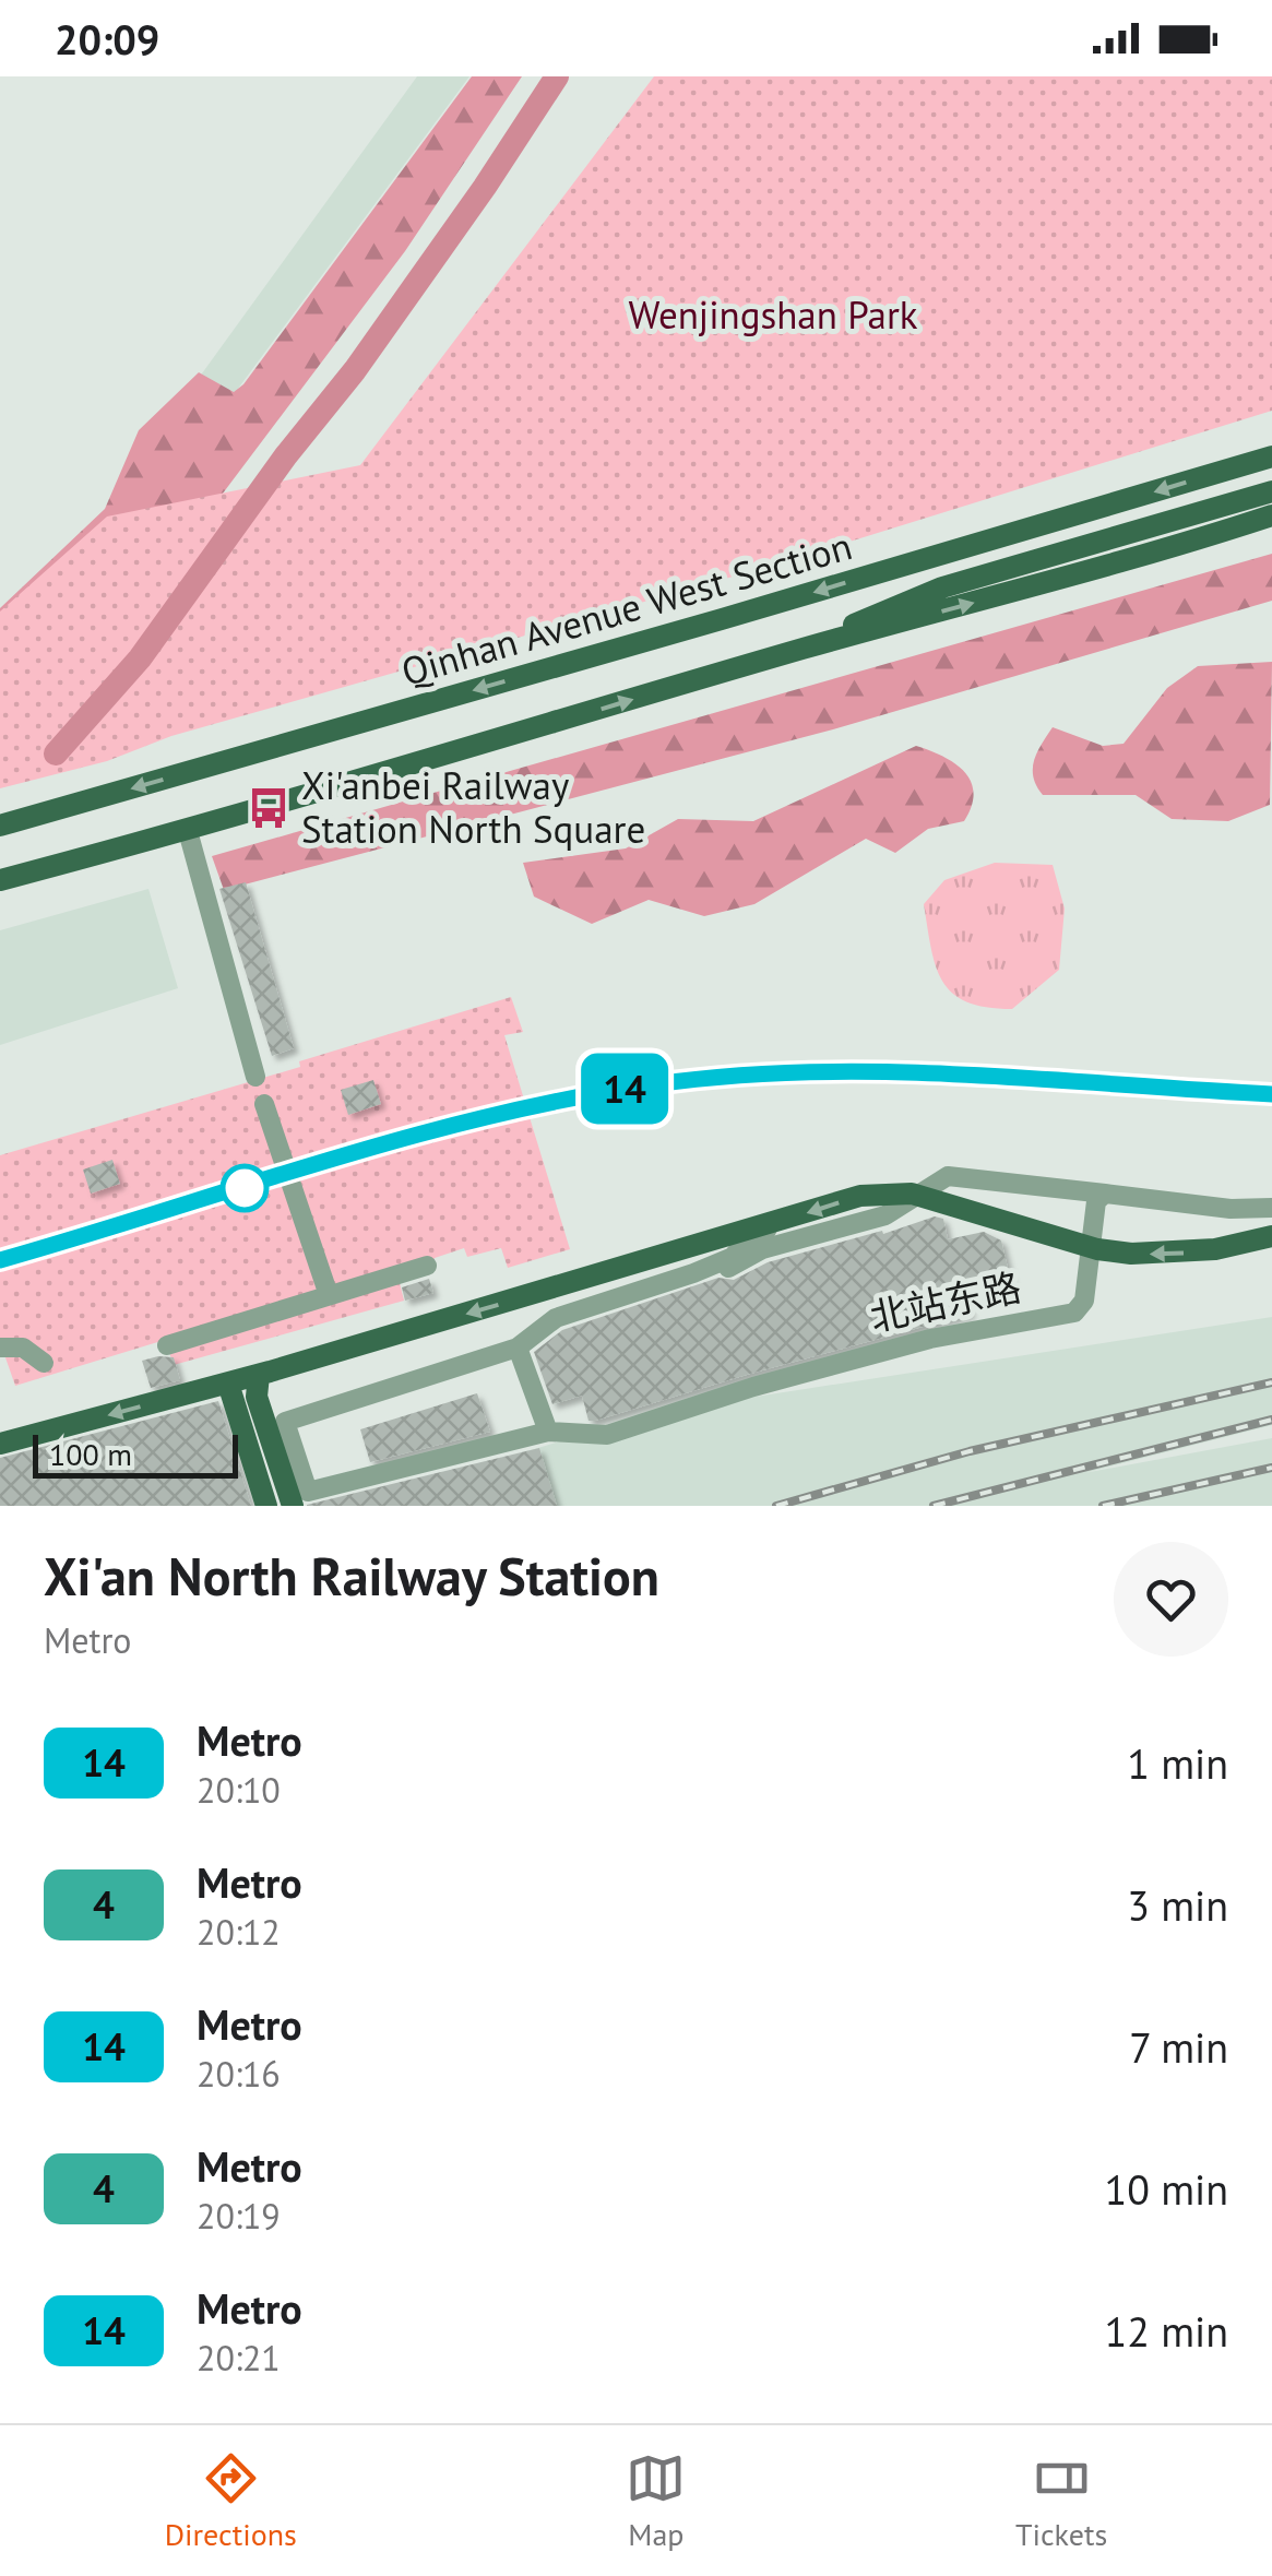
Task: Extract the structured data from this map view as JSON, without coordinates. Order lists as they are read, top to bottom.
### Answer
{
  "streets": {
    "main road": ["Qinhan Avenue West Section"],
    "street": ["北站东路"]
  },
  "parks": ["Wenjingshan Park"],
  "places": {
    "bus stop": ["Xi'anbei Railway Station North Square"]
  },
  "lines": ["metro line 14"],
  "scale_bar": "100 m",
  "page": {
    "status": "20:09",
    "on_map": "14",
    "scale": "100 m",
    "heading": ["Xi'an North Railway Station", "Metro"],
    "list": [
      {
        "mark": "14",
        "name": "Metro",
        "note": "20:10",
        "value": "1 min"
      },
      {
        "mark": "4",
        "name": "Metro",
        "note": "20:12",
        "value": "3 min"
      },
      {
        "mark": "14",
        "name": "Metro",
        "note": "20:16",
        "value": "7 min"
      },
      {
        "mark": "4",
        "name": "Metro",
        "note": "20:19",
        "value": "10 min"
      },
      {
        "mark": "14",
        "name": "Metro",
        "note": "20:21",
        "value": "12 min"
      }
    ],
    "tabs": ["Directions", "Map", "Tickets"]
  }
}
